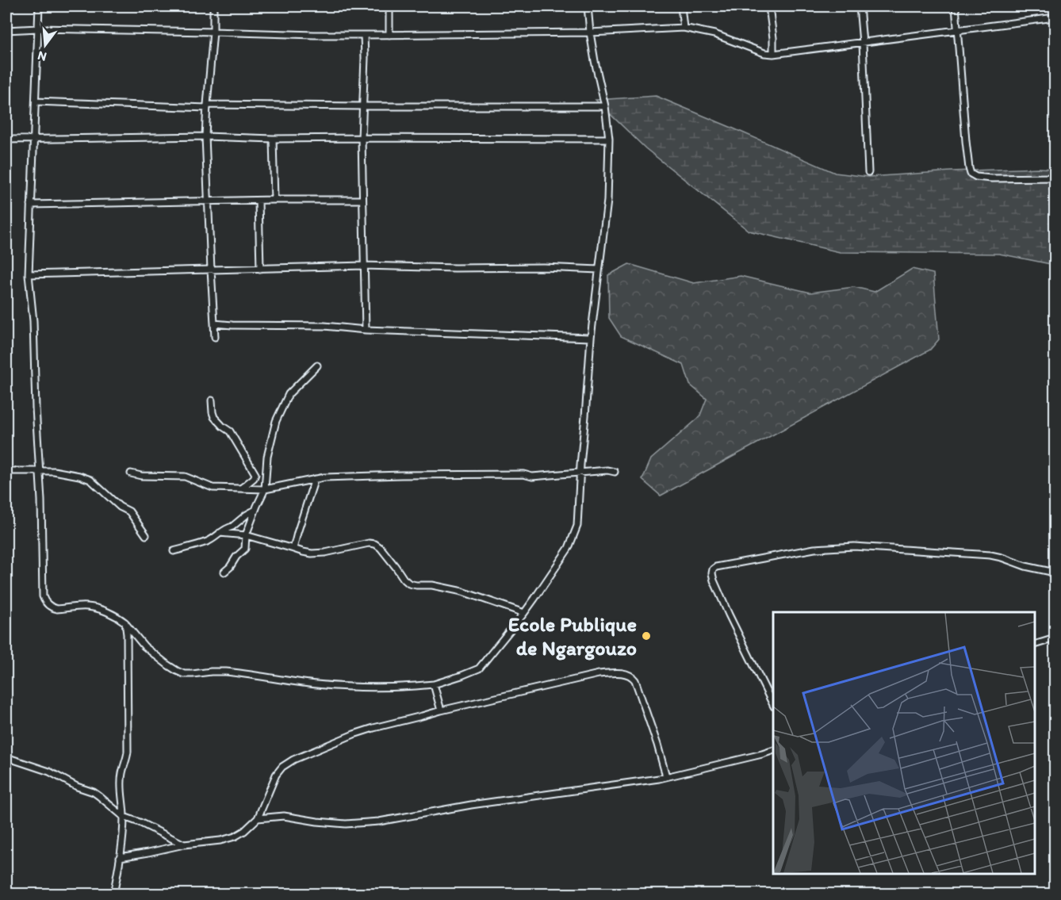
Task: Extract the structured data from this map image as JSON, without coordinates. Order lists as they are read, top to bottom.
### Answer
{
  "places": ["Ecole Publique de Ngargouzo"],
  "north": "bottom"
}
